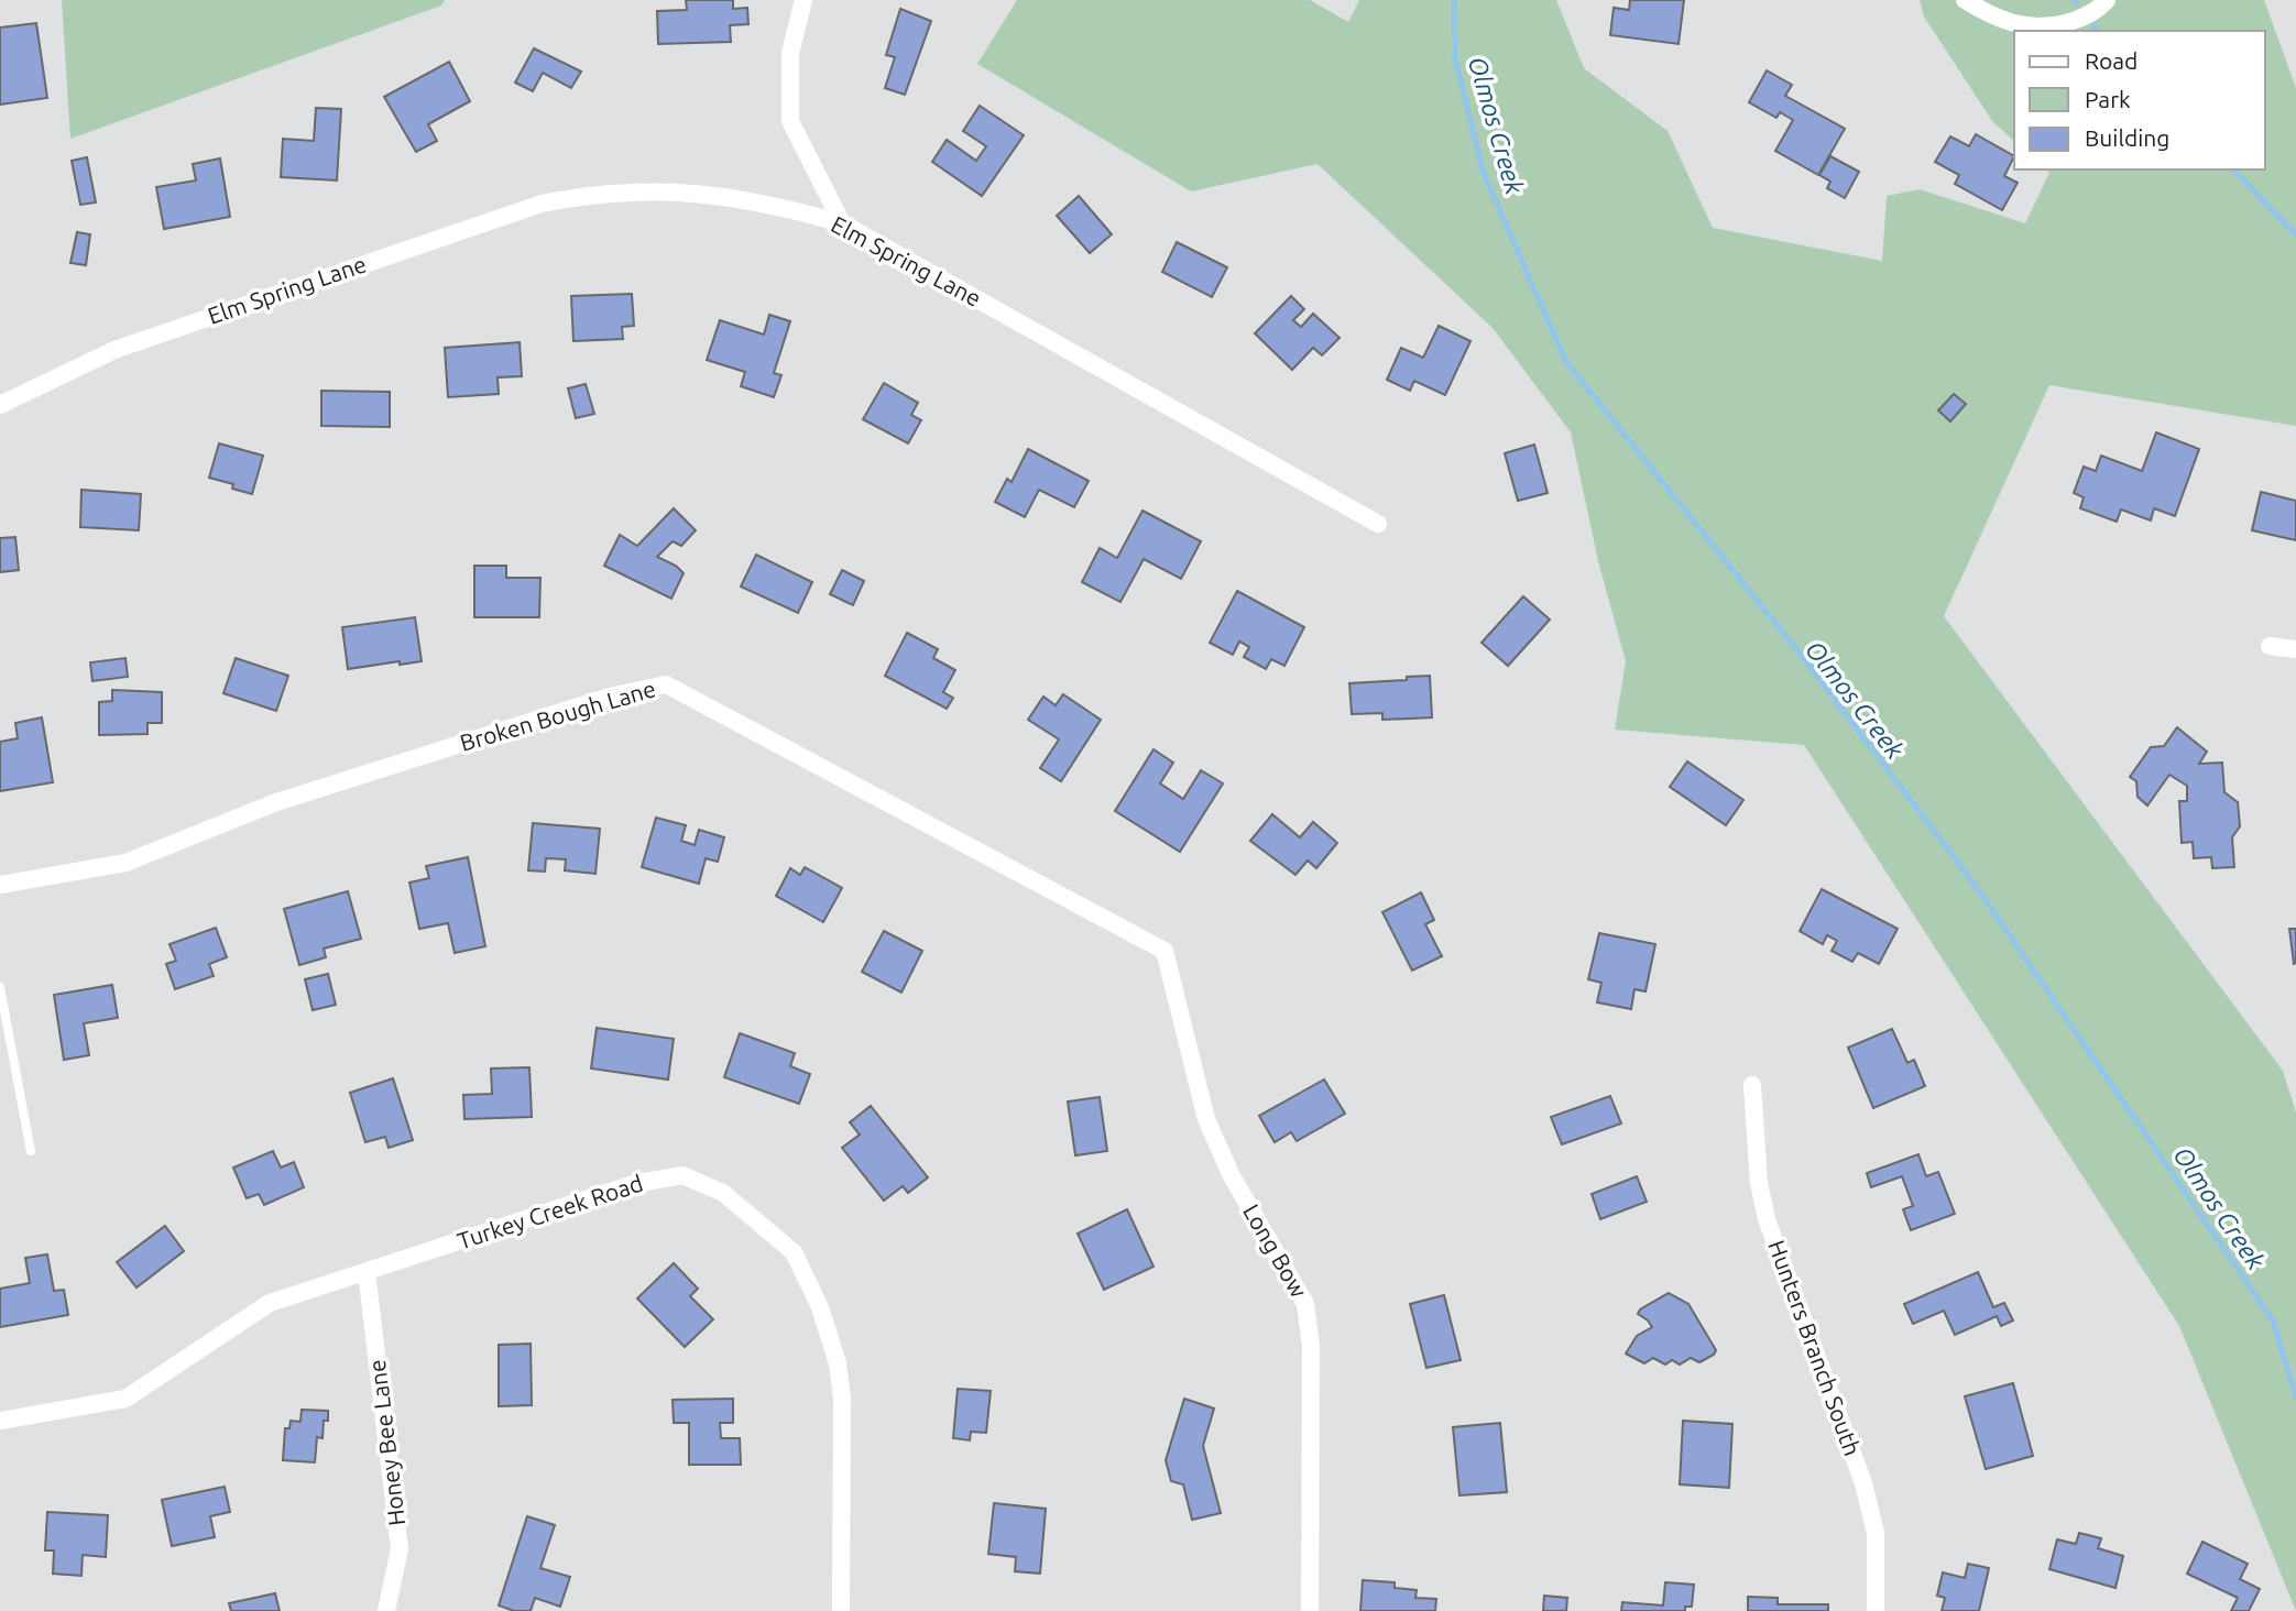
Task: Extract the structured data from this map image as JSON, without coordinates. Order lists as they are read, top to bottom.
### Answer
{
  "streets": {
    "street": [
      "Elm Spring Lane",
      "Broken Bough Lane",
      "Turkey Creek Road",
      "Long Bow",
      "Hunters Branch South",
      "Honey Bee Lane"
    ]
  },
  "crossings": [
    ["Broken Bough Lane", "Long Bow"],
    ["Turkey Creek Road", "Honey Bee Lane"]
  ],
  "water": ["Olmos Creek"],
  "legend": ["Road", "Park", "Building"]
}
